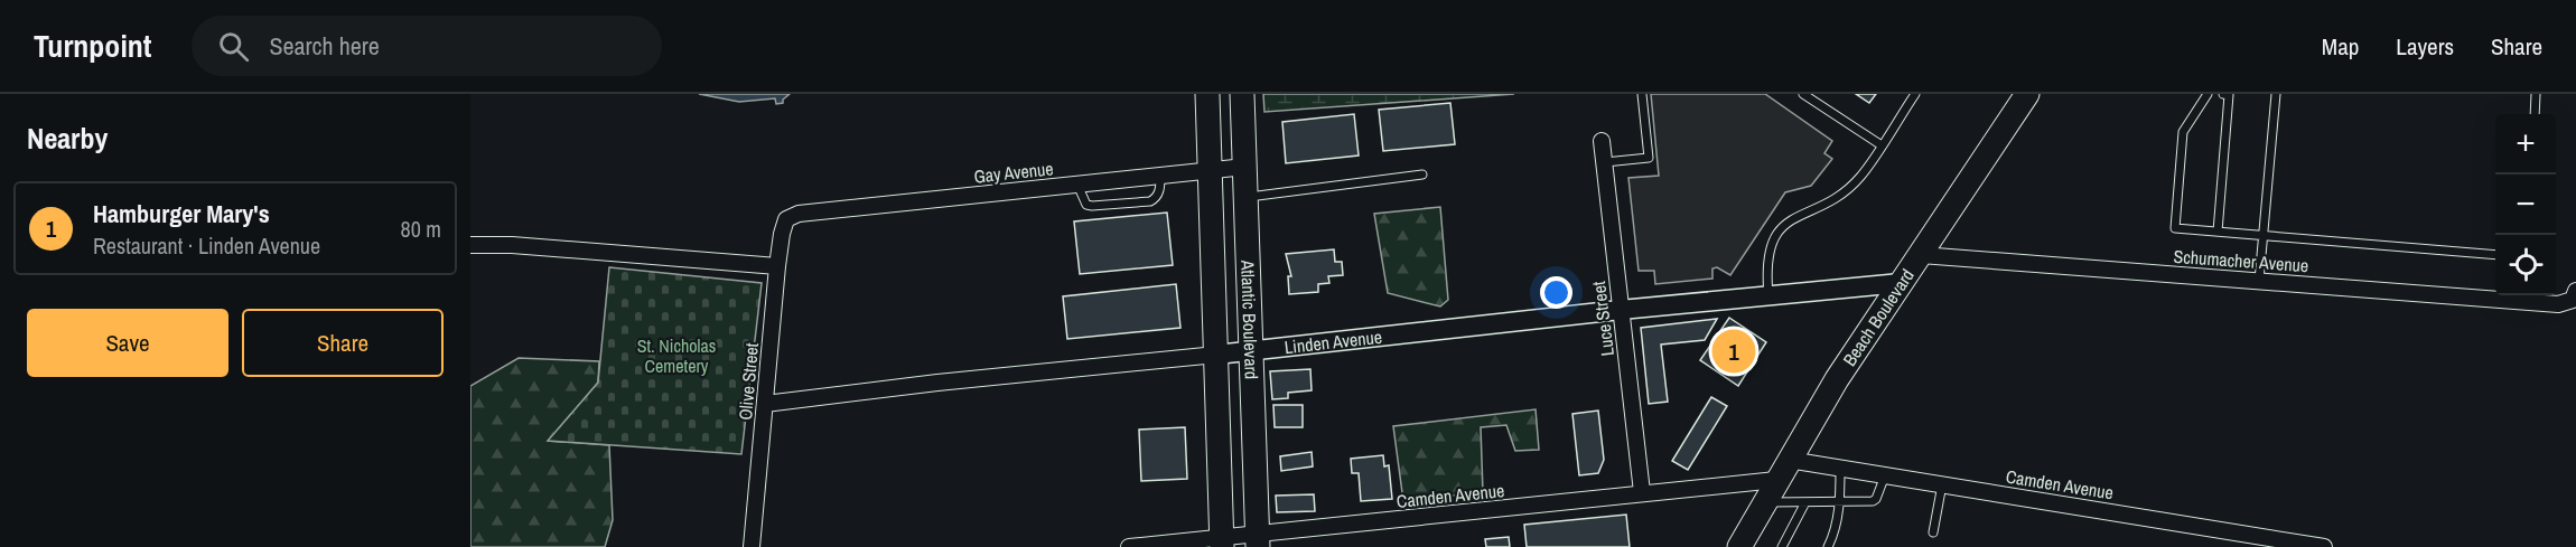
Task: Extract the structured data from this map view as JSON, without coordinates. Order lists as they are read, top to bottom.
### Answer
{
  "streets": {
    "main road": ["Beach Boulevard", "Atlantic Boulevard"],
    "street": [
      "Gay Avenue",
      "Schumacher Avenue",
      "Luce Street",
      "Linden Avenue",
      "Olive Street",
      "Camden Avenue"
    ]
  },
  "crossings": [
    ["Gay Avenue", "Atlantic Boulevard"],
    ["Gay Avenue", "Olive Street"],
    ["Schumacher Avenue", "Beach Boulevard"],
    ["Beach Boulevard", "Linden Avenue"],
    ["Beach Boulevard", "Camden Avenue"],
    ["Luce Street", "Linden Avenue"],
    ["Luce Street", "Camden Avenue"],
    ["Atlantic Boulevard", "Linden Avenue"],
    ["Atlantic Boulevard", "Camden Avenue"],
    ["Linden Avenue", "Olive Street"]
  ],
  "parks": ["St. Nicholas Cemetery"],
  "page": {
    "header": "Turnpoint",
    "search": "Search here",
    "nav": ["Map", "Layers", "Share"],
    "heading": "Nearby",
    "map_buttons": ["+", "−"],
    "list": [
      {
        "mark": "1",
        "name": "Hamburger Mary's",
        "note": "Restaurant · Linden Avenue",
        "value": "80 m"
      }
    ],
    "buttons": ["Save", "Share"],
    "pins": "1"
  }
}
